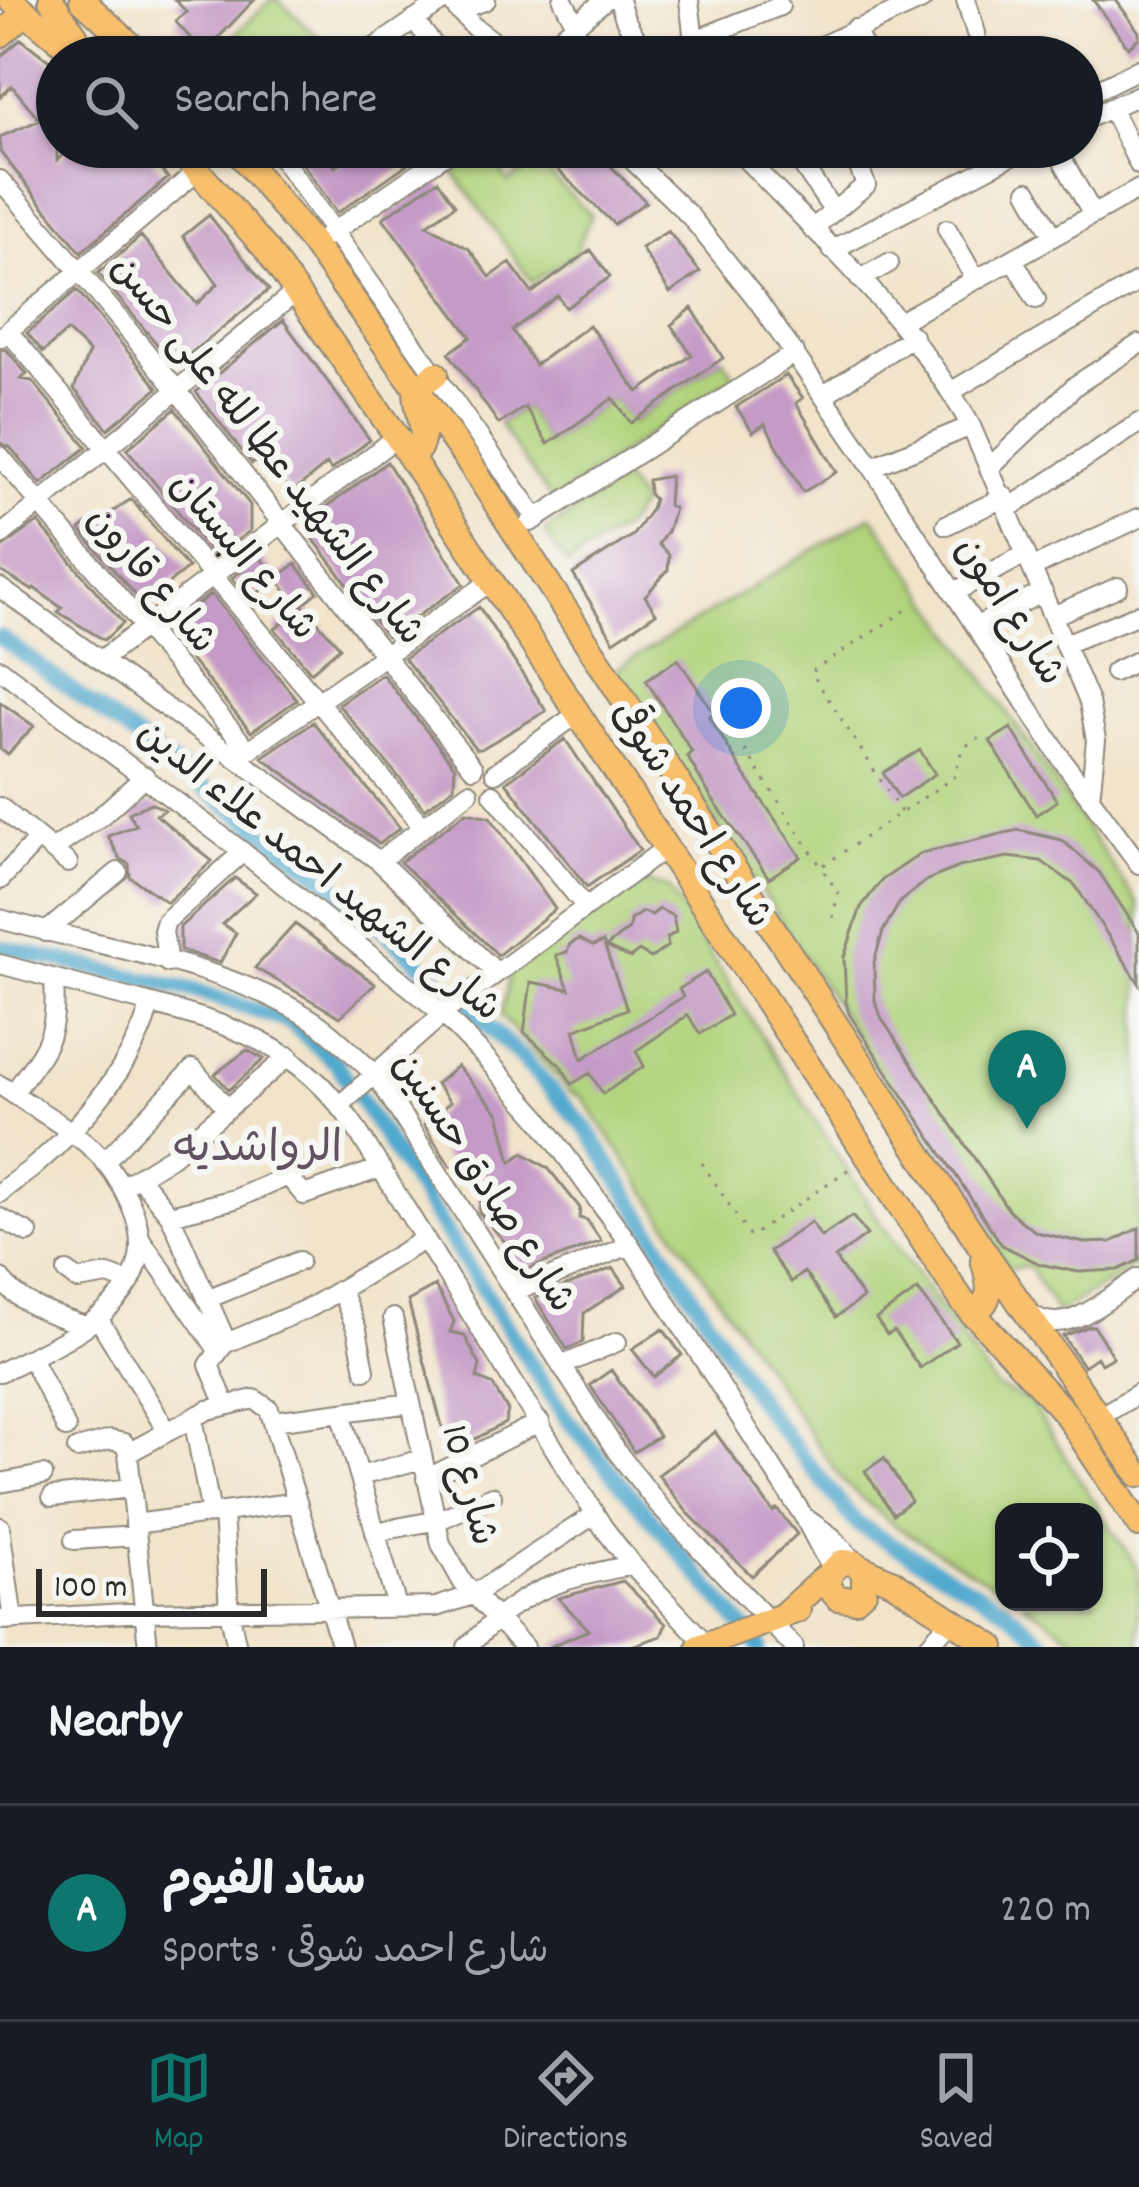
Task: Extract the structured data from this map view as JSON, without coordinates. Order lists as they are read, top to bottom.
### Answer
{
  "streets": {
    "main road": ["شارع احمد شوقى", "شارع الشهيد احمد علاء الدين"],
    "street": [
      "شارع الشهيد عطا لله على حسن",
      "شارع البستان",
      "شارع قارون",
      "شارع امون",
      "شارع صادق حسنين",
      "شارع 10"
    ]
  },
  "crossings": [
    ["شارع قارون", "شارع الشهيد احمد علاء الدين"],
    ["شارع الشهيد احمد علاء الدين", "شارع صادق حسنين"]
  ],
  "districts": ["الرواشديه"],
  "scale_bar": "100 m",
  "page": {
    "search": "Search here",
    "pins": "A",
    "scale": "100 m",
    "heading": "Nearby",
    "list": [
      {
        "mark": "A",
        "name": "ستاد الفيوم",
        "note": "Sports · شارع احمد شوقى",
        "value": "220 m"
      }
    ],
    "nav": ["Map", "Directions", "Saved"]
  }
}
